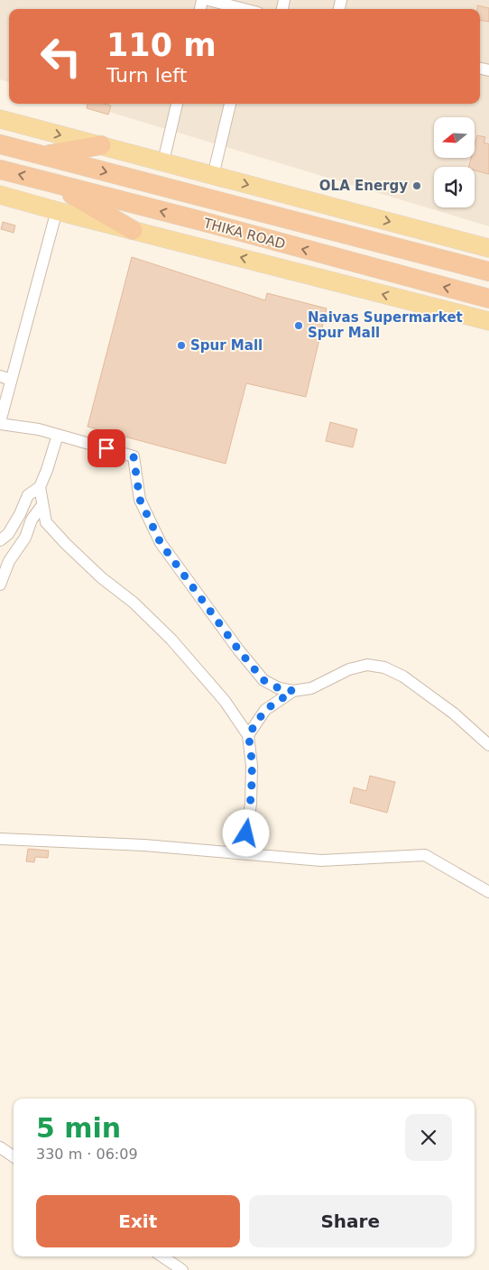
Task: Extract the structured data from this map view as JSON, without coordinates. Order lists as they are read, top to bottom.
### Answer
{
  "streets": {
    "highway": ["THIKA ROAD"]
  },
  "places": ["OLA Energy", "Naivas Supermarket Spur Mall", "Spur Mall"],
  "north": "left",
  "page": {
    "turn": ["110 m", "Turn left"],
    "heading": ["5 min", "330 m · 06:09"],
    "buttons": ["Exit", "Share"]
  }
}
